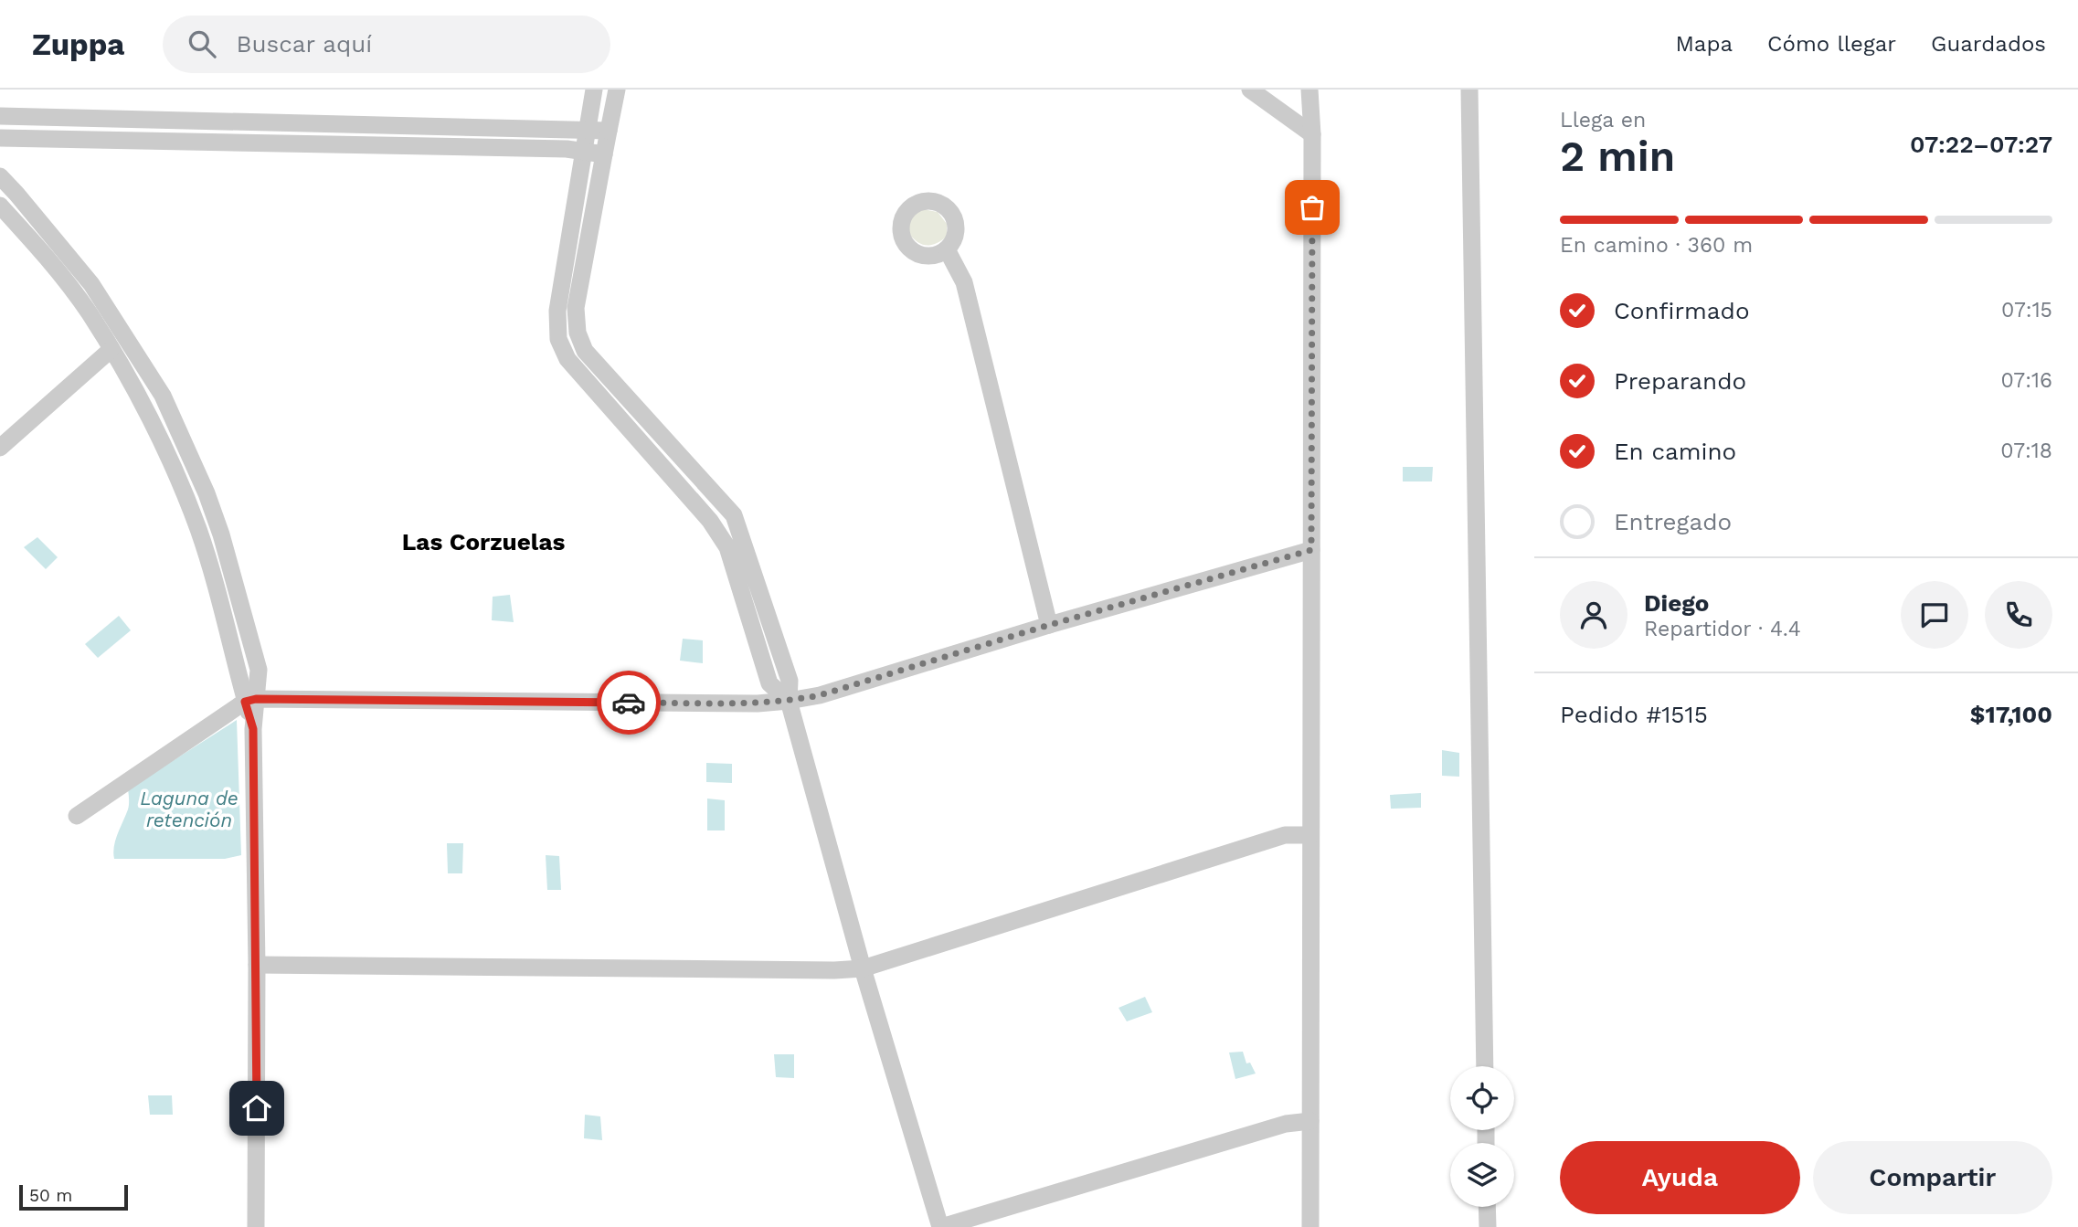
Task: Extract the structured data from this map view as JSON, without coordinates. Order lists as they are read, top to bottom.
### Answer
{
  "districts": ["Las Corzuelas"],
  "water": ["Laguna de retención"],
  "scale_bar": "50 m",
  "page": {
    "header": "Zuppa",
    "search": "Buscar aquí",
    "nav": ["Mapa", "Cómo llegar", "Guardados"],
    "heading": ["2 min", "Llega en", "07:22–07:27"],
    "panel": [
      "Diego",
      "Repartidor · 4.4",
      "Pedido #1515",
      "$17,100"
    ],
    "bar": "En camino · 360 m",
    "list": [
      ["Confirmado", "07:15"],
      ["Preparando", "07:16"],
      ["En camino", "07:18"],
      "Entregado"
    ],
    "buttons": ["Ayuda", "Compartir"],
    "scale": "50 m"
  }
}
